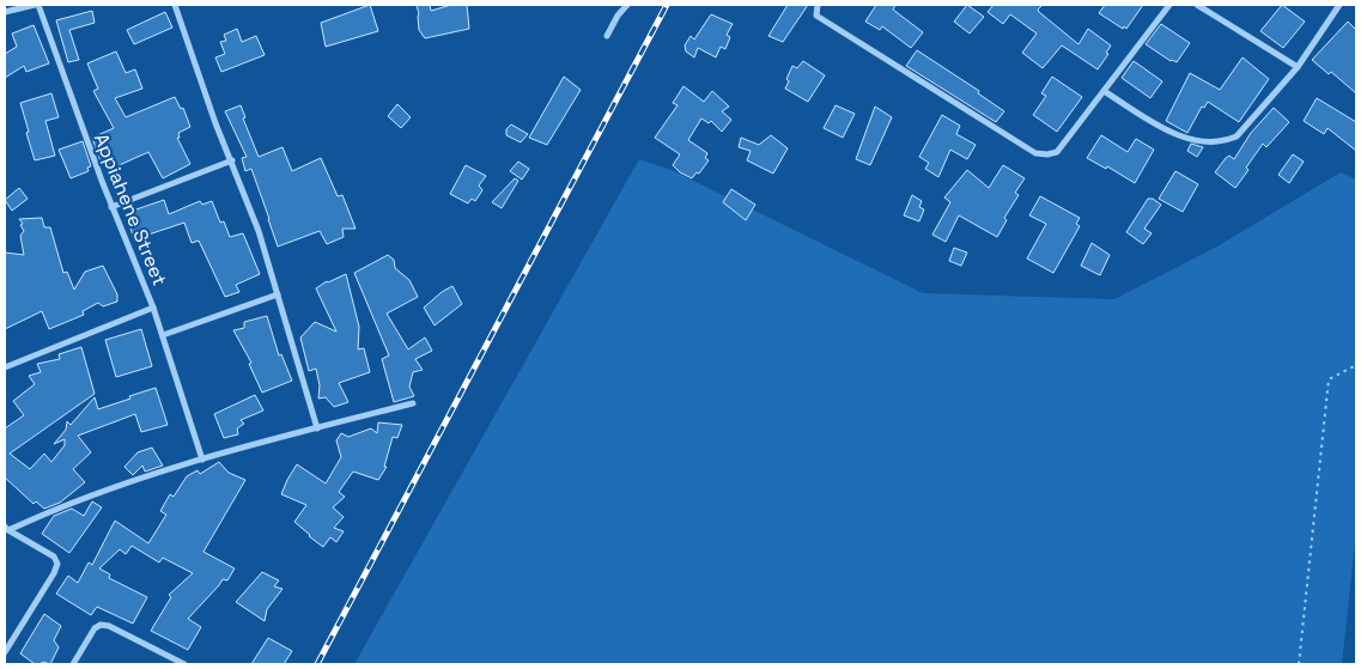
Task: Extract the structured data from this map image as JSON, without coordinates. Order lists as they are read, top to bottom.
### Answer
{
  "streets": {
    "street": ["Appiahene Street"]
  }
}
